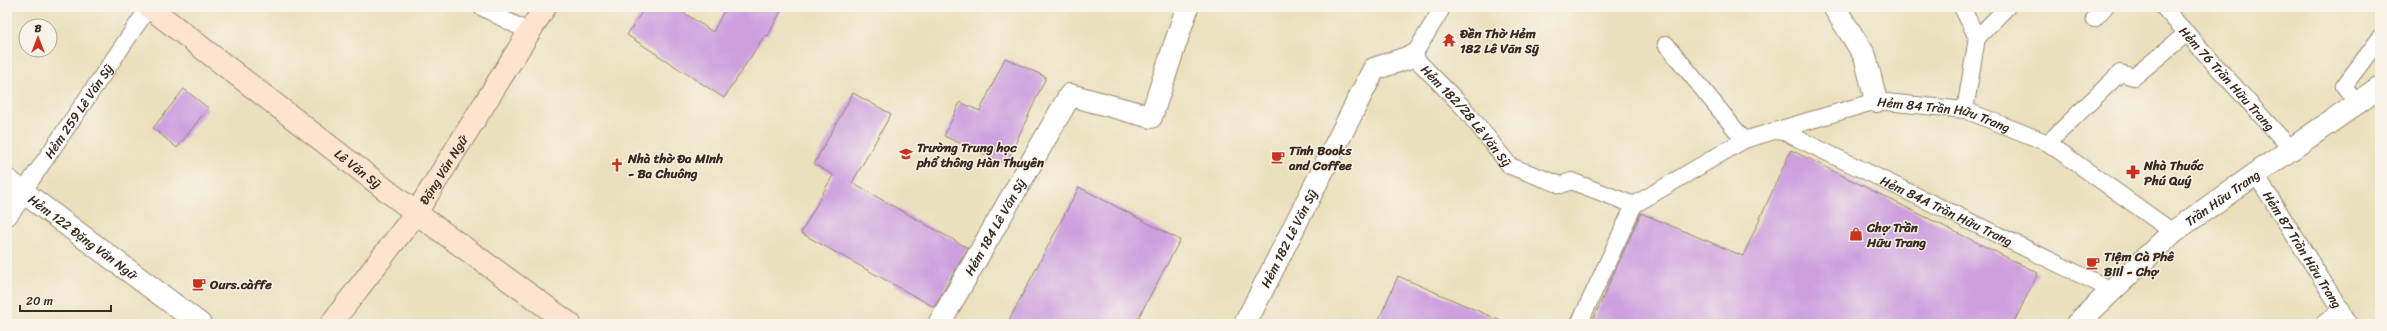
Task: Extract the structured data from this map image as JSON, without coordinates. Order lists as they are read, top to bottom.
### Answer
{
  "streets": {
    "main road": ["Lê Văn Sỹ", "Đặng Văn Ngữ"],
    "street": [
      "Hẻm 259 Lê Văn Sỹ",
      "Trần Hữu Trang",
      "Hẻm 184 Lê Văn Sỹ",
      "Hẻm 122 Đặng Văn Ngữ",
      "Hẻm 182 Lê Văn Sỹ"
    ],
    "lane": [
      "Hẻm 76 Trần Hữu Trang",
      "Hẻm 182/28 Lê Văn Sỹ",
      "Hẻm 84 Trần Hữu Trang",
      "Hẻm 84A Trần Hữu Trang",
      "Hẻm 87 Trần Hữu Trang"
    ]
  },
  "crossings": [
    ["Hẻm 76 Trần Hữu Trang", "Trần Hữu Trang"],
    ["Hẻm 259 Lê Văn Sỹ", "Lê Văn Sỹ"],
    ["Hẻm 259 Lê Văn Sỹ", "Hẻm 122 Đặng Văn Ngữ"],
    ["Hẻm 182/28 Lê Văn Sỹ", "Hẻm 84 Trần Hữu Trang"],
    ["Hẻm 182/28 Lê Văn Sỹ", "Hẻm 182 Lê Văn Sỹ"],
    ["Hẻm 84 Trần Hữu Trang", "Trần Hữu Trang"],
    ["Hẻm 84 Trần Hữu Trang", "Hẻm 84A Trần Hữu Trang"],
    ["Lê Văn Sỹ", "Đặng Văn Ngữ"],
    ["Trần Hữu Trang", "Hẻm 84A Trần Hữu Trang"],
    ["Trần Hữu Trang", "Hẻm 87 Trần Hữu Trang"]
  ],
  "places": {
    "temple": ["Đền Thờ Hẻm 182 Lê Văn Sỹ"],
    "school or university": ["Trường Trung học phổ thông Hàn Thuyên"],
    "cafe": ["Tĩnh Books and Coffee", "Tiệm Cà Phê Biil - Chợ", "Ours.càffe"],
    "church": ["Nhà thờ Đa Minh - Ba Chuông"],
    "pharmacy": ["Nhà Thuốc Phú Quý"],
    "shop": ["Chợ Trần Hữu Trang"]
  },
  "scale_bar": "20 m",
  "north": "top"
}
